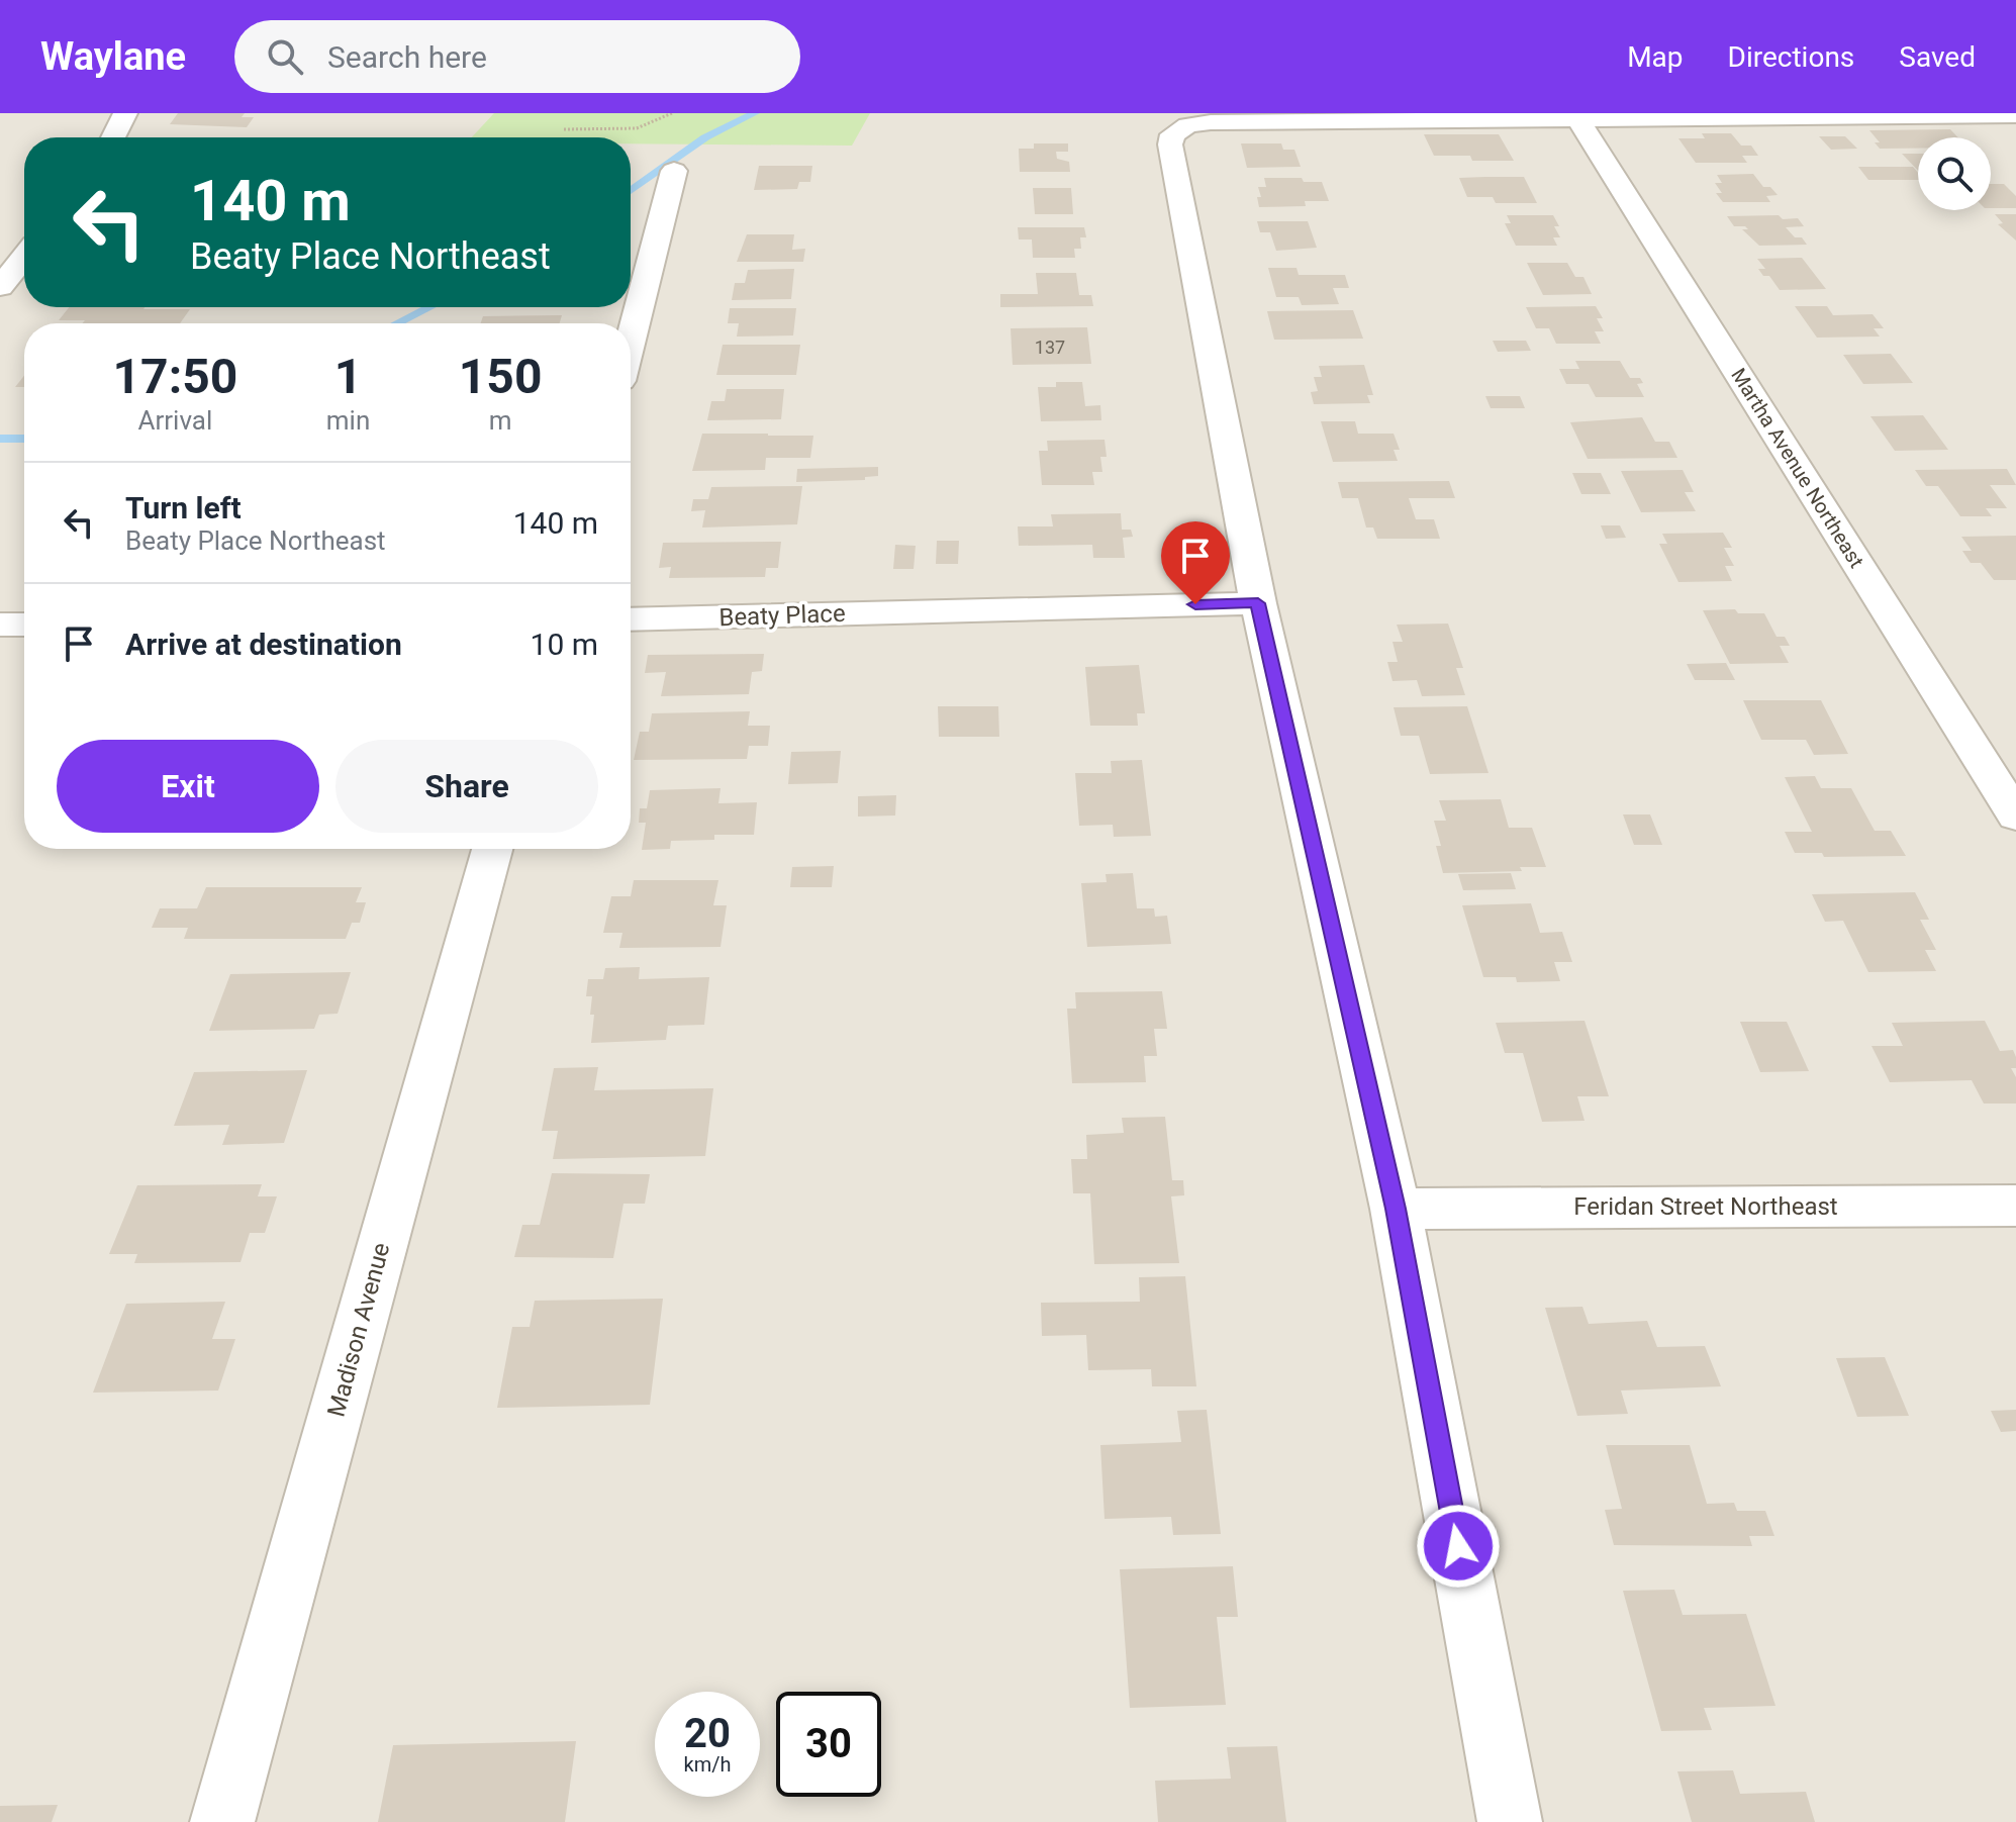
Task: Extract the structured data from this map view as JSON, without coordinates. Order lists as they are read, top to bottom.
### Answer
{
  "streets": {
    "street": [
      "Martha Avenue Northeast",
      "Beaty Place",
      "Feridan Street Northeast",
      "Madison Avenue"
    ]
  },
  "house_numbers": ["137"],
  "page": {
    "header": "Waylane",
    "search": "Search here",
    "nav": ["Map", "Directions", "Saved"],
    "turn": ["140 m", "Beaty Place Northeast"],
    "eta": [
      "17:50",
      "Arrival",
      "1",
      "min",
      "150",
      "m"
    ],
    "list": [
      {
        "name": "Turn left",
        "note": "Beaty Place Northeast",
        "value": "140 m"
      },
      {
        "name": "Arrive at destination",
        "value": "10 m"
      }
    ],
    "buttons": ["Exit", "Share"],
    "speed": "20 km/h",
    "limit": "30"
  }
}
